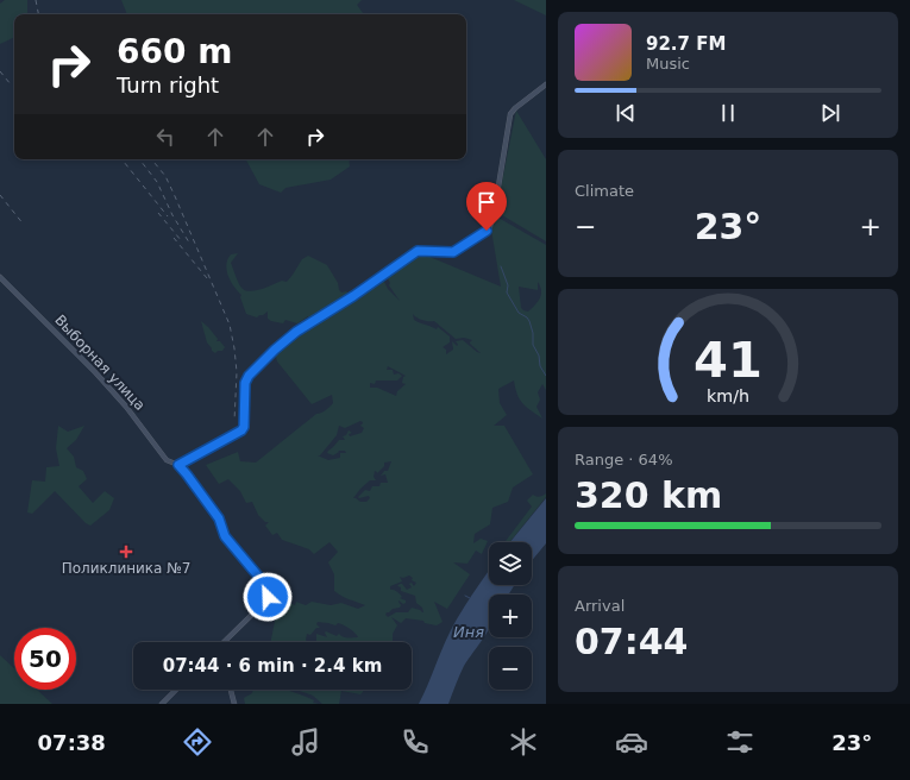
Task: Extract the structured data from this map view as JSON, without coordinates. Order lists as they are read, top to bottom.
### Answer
{
  "streets": {
    "street": ["Выборная улица"]
  },
  "water": ["Иня"],
  "places": {
    "health": ["Поликлиника №7"]
  },
  "page": {
    "turn": ["660 m", "Turn right"],
    "song": ["92.7 FM", "Music"],
    "tile": [
      "Climate",
      ["Range · 64%", "320 km"],
      ["Arrival", "07:44"]
    ],
    "heat": ["−", "23°", "+"],
    "map_buttons": ["+", "−"],
    "limit": "50",
    "trip": "07:44 · 6 min · 2.4 km",
    "tabs": ["07:38", "23°"],
    "gauge": ["41", "km/h"]
  }
}
